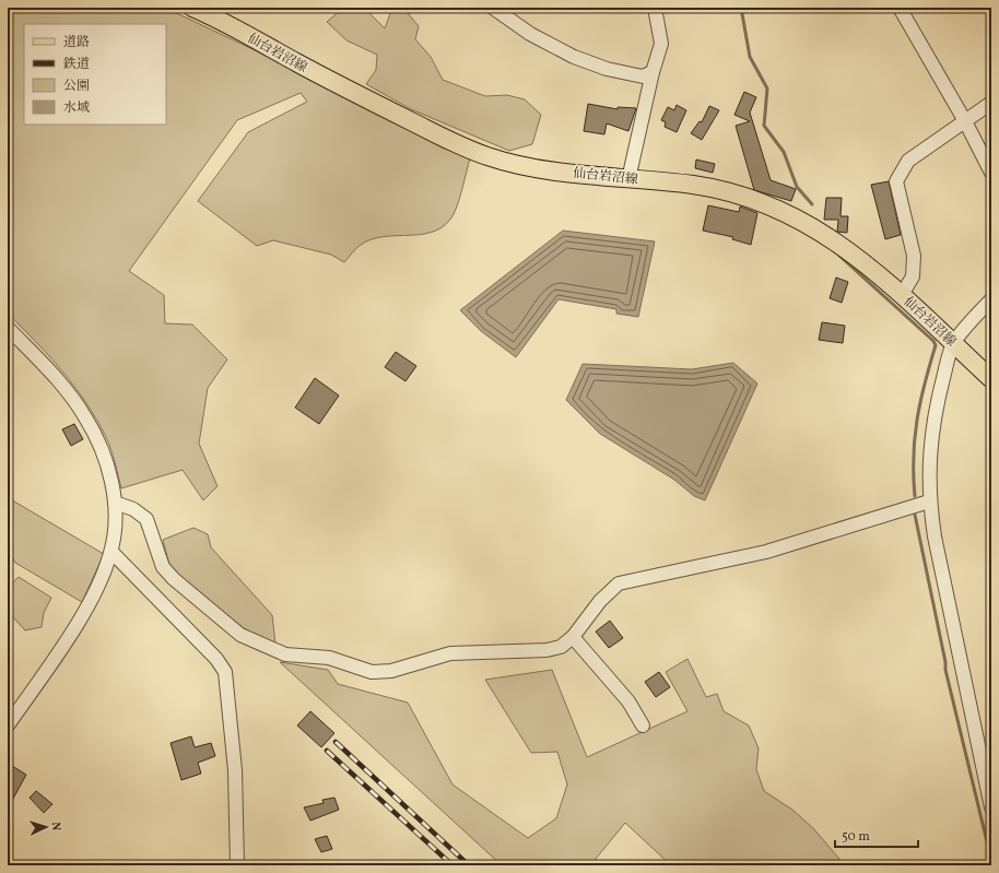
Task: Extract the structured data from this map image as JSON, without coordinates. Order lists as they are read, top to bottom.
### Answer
{
  "streets": {
    "main road": ["仙台岩沼線"]
  },
  "legend": [
    "道路",
    "鉄道",
    "公園",
    "水域"
  ],
  "scale_bar": "50 m",
  "north": "right"
}
